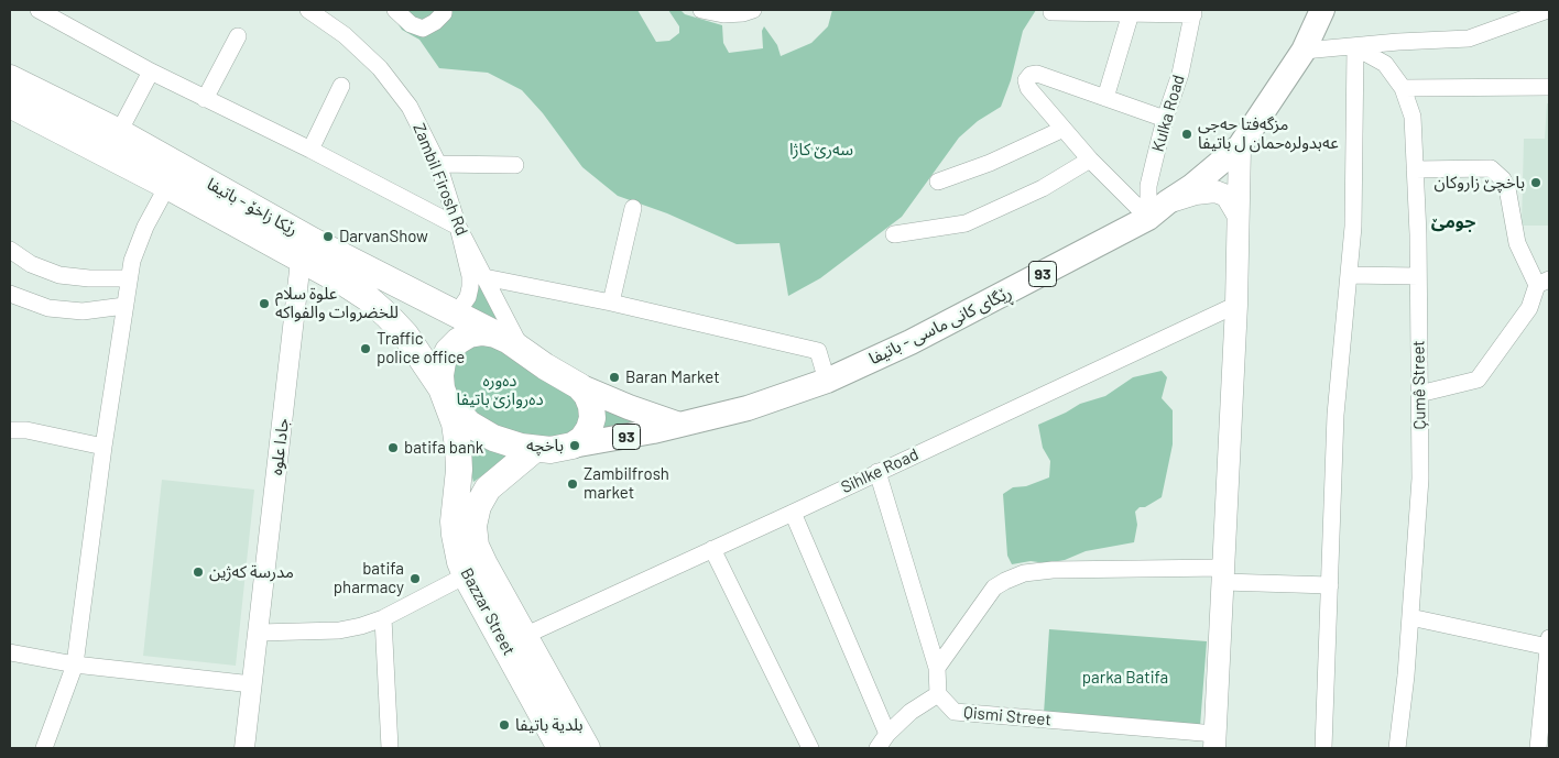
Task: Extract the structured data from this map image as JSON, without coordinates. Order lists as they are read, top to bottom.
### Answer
{
  "streets": {
    "highway": ["رێکا زاخۆ - باتیفا", "Bazzar Street"],
    "main road": ["93", "ڕێگای کانی ماسی - باتيفا"],
    "street": [
      "Kulka Road",
      "Zambil Firosh Rd",
      "Çumê Street",
      "جادا علوه",
      "Sihlke Road",
      "Qismi Street"
    ]
  },
  "crossings": [
    ["Kulka Road", "ڕێگای کانی ماسی - باتيفا"],
    ["Zambil Firosh Rd", "رێکا زاخۆ - باتیفا"],
    ["Zambil Firosh Rd", "93"],
    ["Zambil Firosh Rd", "ڕێگای کانی ماسی - باتيفا"],
    ["Zambil Firosh Rd", "Bazzar Street"],
    ["رێکا زاخۆ - باتیفا", "93"],
    ["رێکا زاخۆ - باتیفا", "ڕێگای کانی ماسی - باتيفا"],
    ["رێکا زاخۆ - باتیفا", "جادا علوه"],
    ["رێکا زاخۆ - باتیفا", "Bazzar Street"],
    ["93", "ڕێگای کانی ماسی - باتيفا"],
    ["93", "Bazzar Street"],
    ["ڕێگای کانی ماسی - باتيفا", "Bazzar Street"],
    ["Sihlke Road", "Bazzar Street"]
  ],
  "districts": ["جومێ"],
  "parks": ["سەرێ کاژا", "ده‌وره‌ ده‌روازێ باتيفا", "parka Batifa"],
  "places": [
    "مزگەفتا حەجی عەبدولرەحمان ل باتیفا",
    "باخچێ زاروکان",
    "DarvanShow",
    "علوة سلام للخضروات والفواكه",
    "Traffic police office",
    "Baran Market",
    "باخچە",
    "batifa bank",
    "Zambilfrosh market",
    "مدرسة كه‌ژين",
    "batifa pharmacy",
    "بلدية باتيفا"
  ]
}
